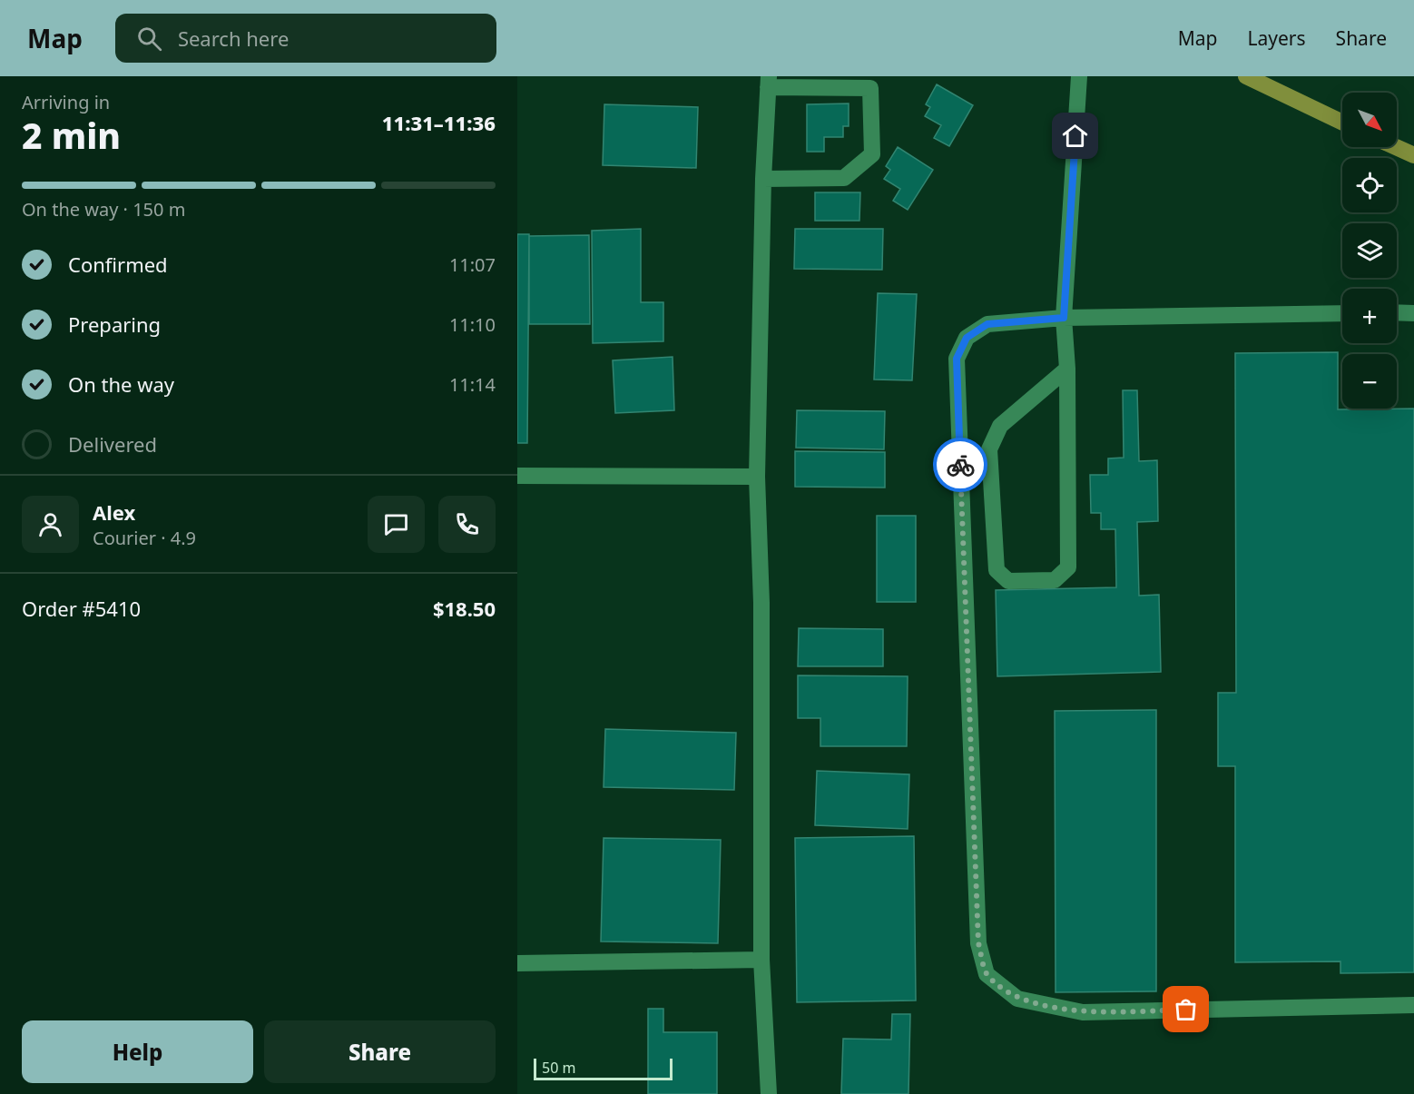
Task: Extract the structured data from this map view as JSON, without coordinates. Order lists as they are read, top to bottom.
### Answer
{
  "scale_bar": "50 m",
  "north": "bottom right",
  "page": {
    "header": "Map",
    "search": "Search here",
    "nav": ["Map", "Layers", "Share"],
    "heading": ["2 min", "Arriving in", "11:31–11:36"],
    "panel": [
      "Alex",
      "Courier · 4.9",
      "Order #5410",
      "$18.50"
    ],
    "map_buttons": ["+", "−"],
    "bar": "On the way · 150 m",
    "list": [
      ["Confirmed", "11:07"],
      ["Preparing", "11:10"],
      ["On the way", "11:14"],
      "Delivered"
    ],
    "buttons": ["Help", "Share"],
    "scale": "50 m"
  }
}
